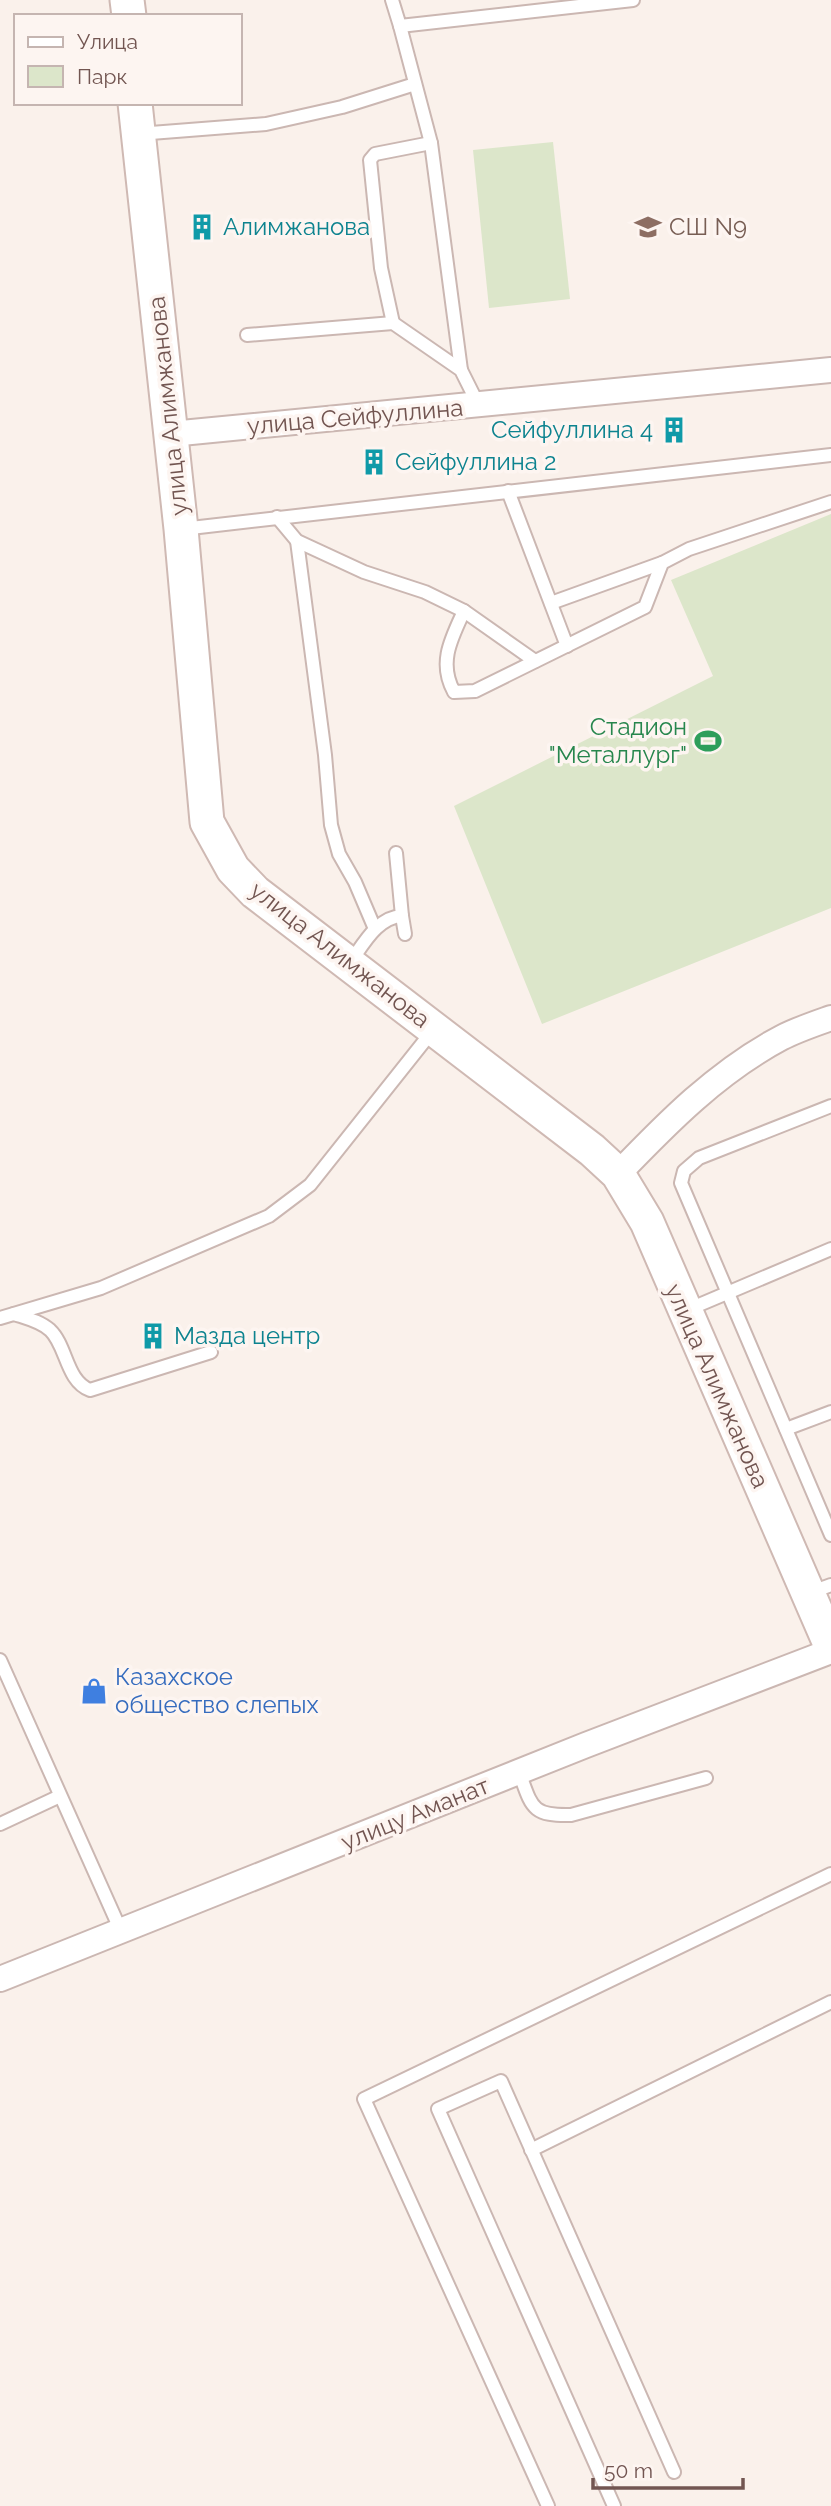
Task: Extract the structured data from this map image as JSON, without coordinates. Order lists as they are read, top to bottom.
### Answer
{
  "streets": {
    "street": ["улица Алимжанова", "улица Сейфуллина", "улицу Аманат"]
  },
  "crossings": [
    ["улица Алимжанова", "улица Сейфуллина"]
  ],
  "places": {
    "building": [
      "Алимжанова",
      "Сейфуллина 4",
      "Сейфуллина 2",
      "Мазда центр"
    ],
    "school or university": ["СШ N9"],
    "sports": ["Стадион \"Металлург\""],
    "shop": ["Казахское общество слепых"]
  },
  "legend": ["Улица", "Парк"],
  "scale_bar": "50 m"
}
